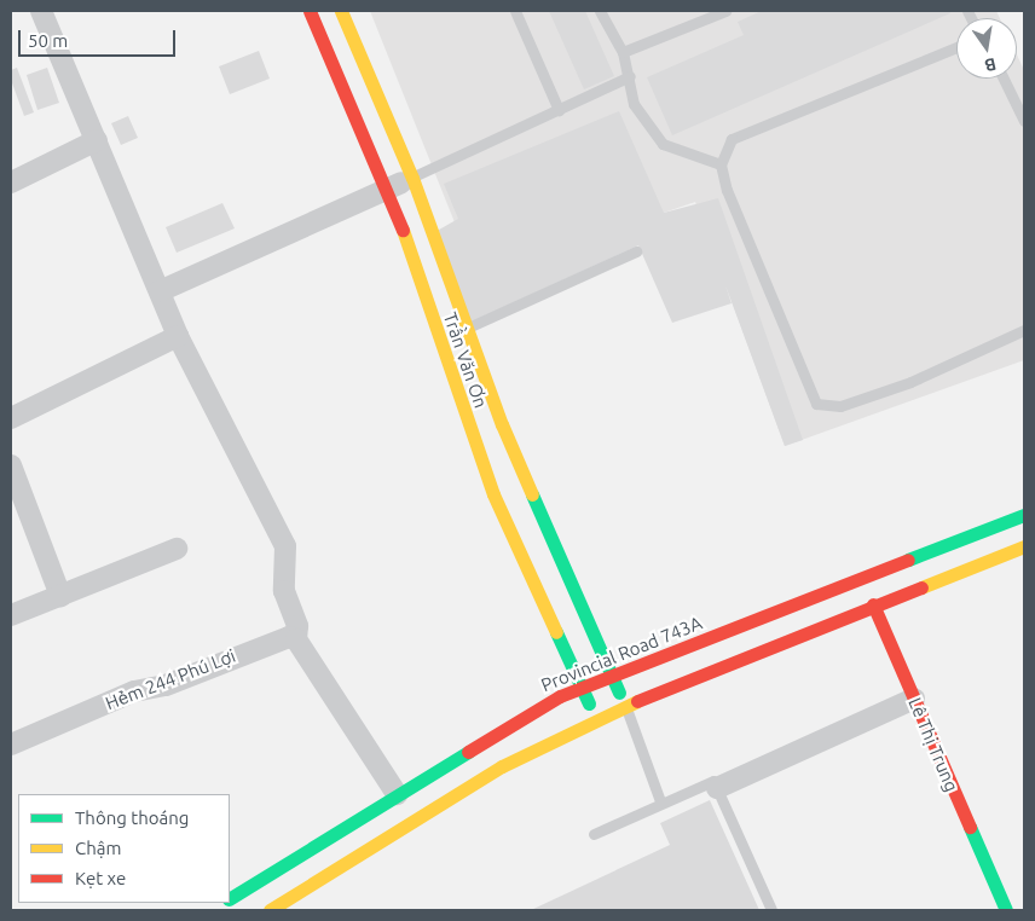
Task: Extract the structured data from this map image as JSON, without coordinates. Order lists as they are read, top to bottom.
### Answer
{
  "streets": {
    "street": [
      "Trần Văn Ơn",
      "Provincial Road 743A",
      "Hẻm 244 Phú Lợi",
      "Lê Thị Trung"
    ]
  },
  "crossings": [
    ["Trần Văn Ơn", "Provincial Road 743A"],
    ["Provincial Road 743A", "Lê Thị Trung"]
  ],
  "legend": ["Thông thoáng", "Chậm", "Kẹt xe"],
  "scale_bar": "50 m",
  "north": "bottom"
}
